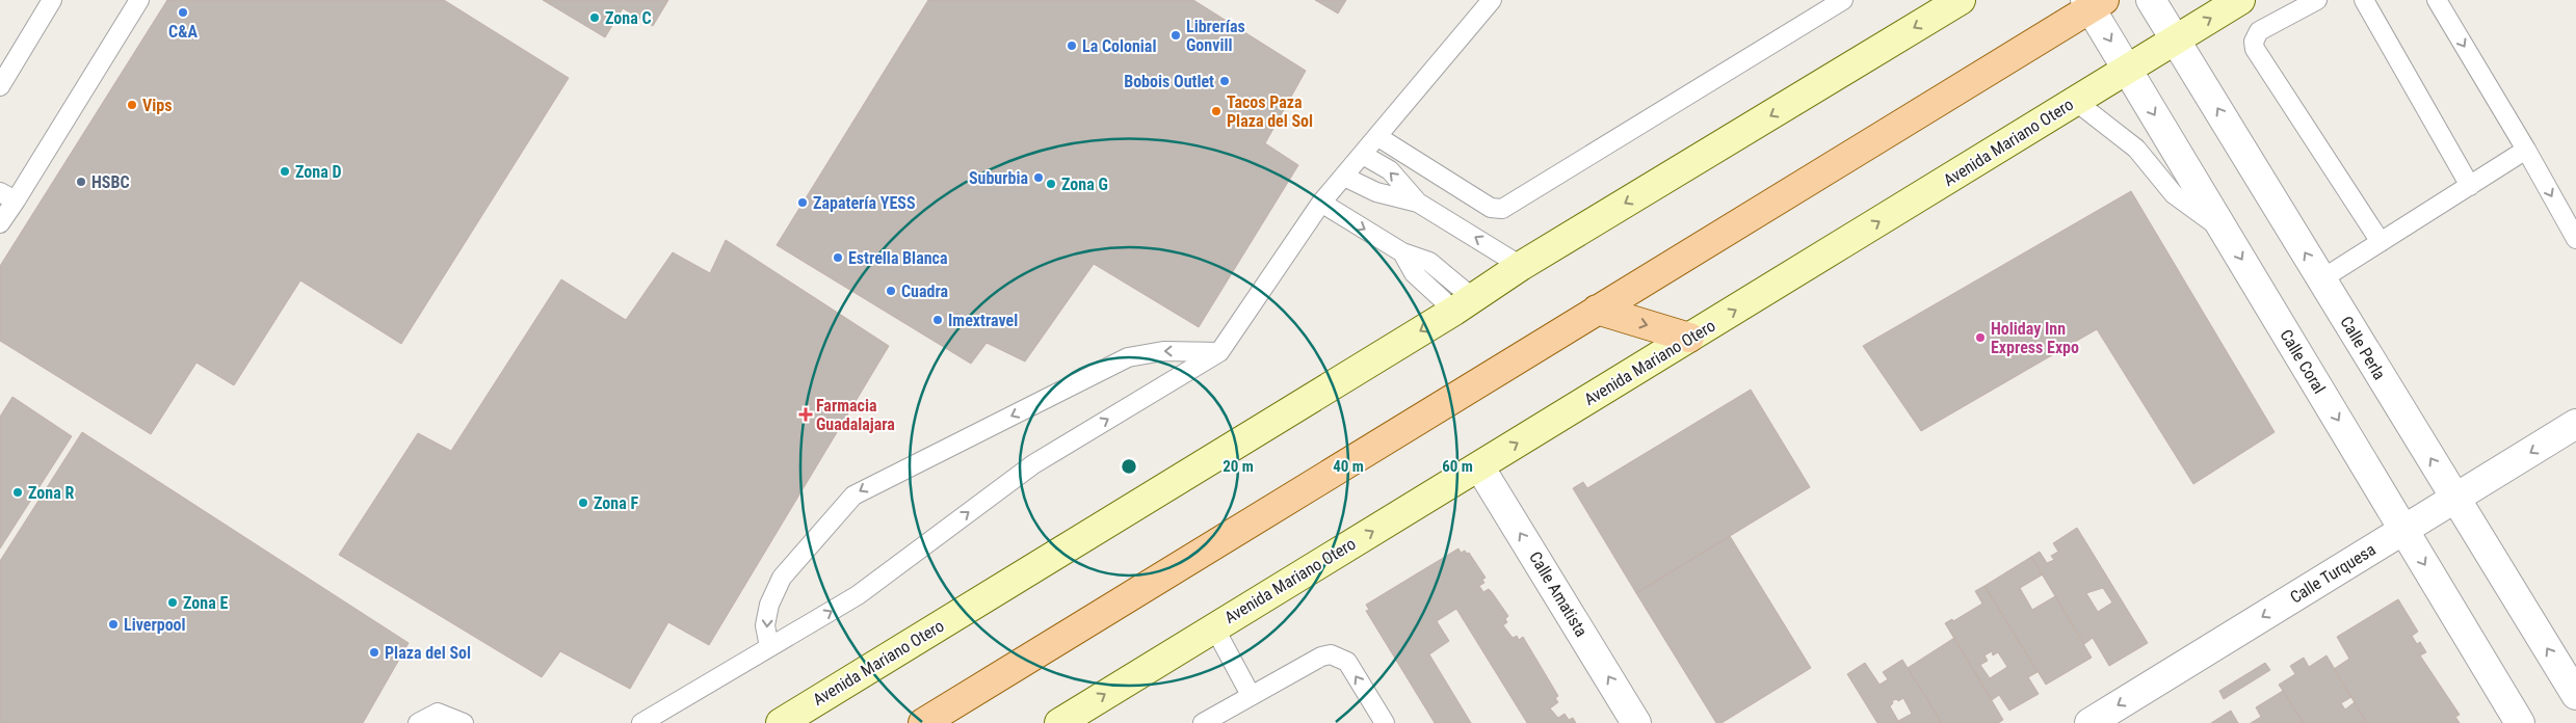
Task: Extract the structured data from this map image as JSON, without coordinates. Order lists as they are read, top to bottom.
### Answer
{
  "streets": {
    "main road": ["Avenida Mariano Otero"],
    "street": [
      "Calle Perla",
      "Calle Coral",
      "Calle Turquesa",
      "Calle Amatista"
    ]
  },
  "crossings": [
    ["Avenida Mariano Otero", "Calle Perla"],
    ["Avenida Mariano Otero", "Calle Coral"],
    ["Avenida Mariano Otero", "Calle Amatista"],
    ["Calle Perla", "Calle Turquesa"],
    ["Calle Coral", "Calle Turquesa"]
  ],
  "one_way": [
    "Calle Perla",
    "Calle Coral",
    "Calle Turquesa",
    "Calle Amatista"
  ],
  "places": {
    "other": [
      "C&A",
      "Zona C",
      "Librerías Gonvill",
      "La Colonial",
      "Bobois Outlet",
      "Vips",
      "Tacos Paza Plaza del Sol",
      "Zona D",
      "Suburbia",
      "HSBC",
      "Zona G",
      "Zapatería YESS",
      "Estrella Blanca",
      "Cuadra",
      "Imextravel",
      "Holiday Inn Express Expo",
      "Zona R",
      "Zona F",
      "Zona E",
      "Liverpool",
      "Plaza del Sol"
    ],
    "health": ["Farmacia Guadalajara"]
  },
  "rings": ["20 m", "40 m", "60 m"]
}
